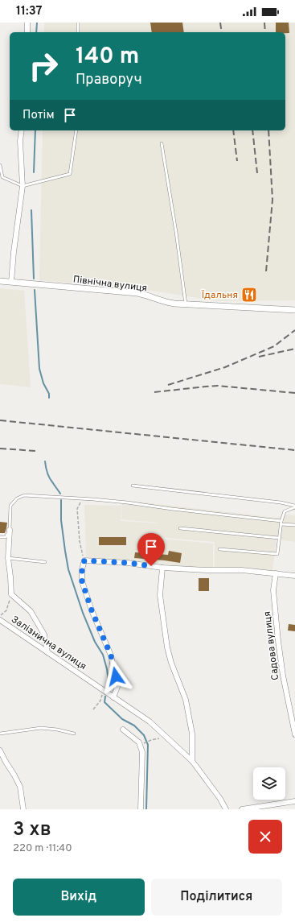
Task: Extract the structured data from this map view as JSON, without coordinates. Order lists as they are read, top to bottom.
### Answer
{
  "streets": {
    "street": ["Північна вулиця", "Залізнична вулиця", "Садова вулиця"]
  },
  "places": {
    "restaurant": ["Їдальня"]
  },
  "page": {
    "status": "11:37",
    "turn": ["140 m", "Праворуч"],
    "then": "Потім",
    "heading": ["3 хв", "220 m · 11:40"],
    "buttons": ["Вихід", "Поділитися"]
  }
}
